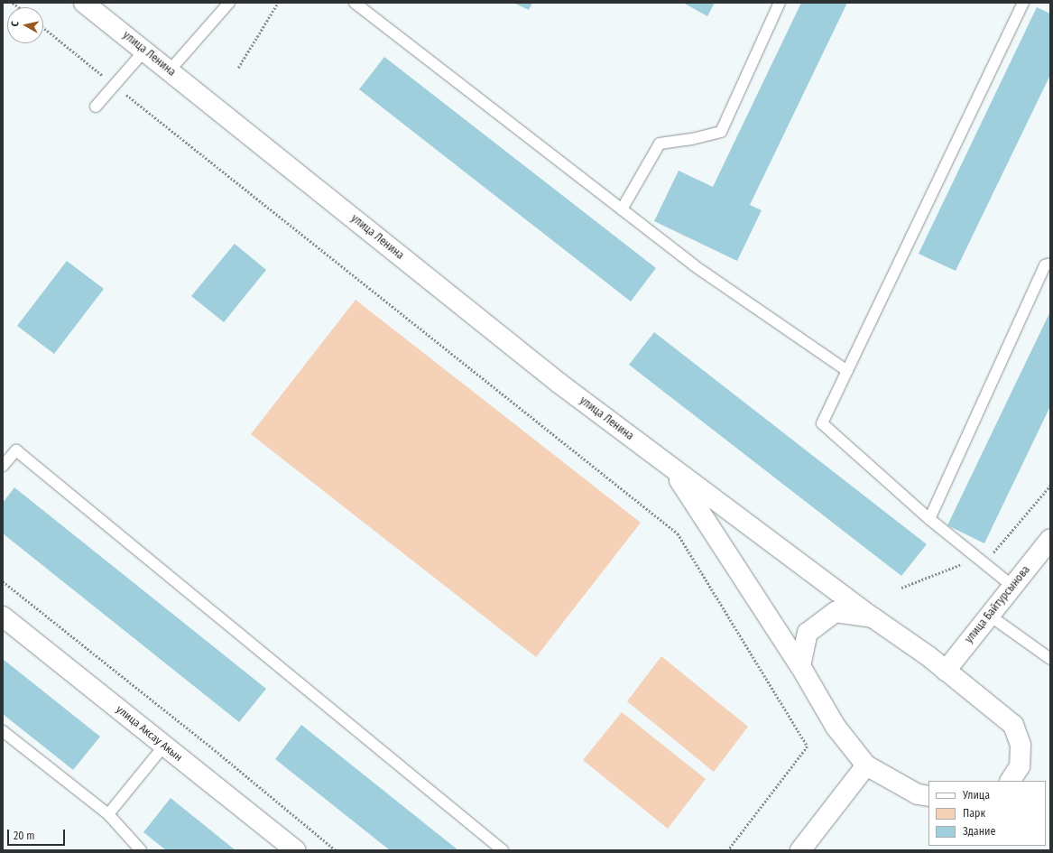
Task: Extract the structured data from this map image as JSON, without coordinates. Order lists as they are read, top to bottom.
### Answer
{
  "streets": {
    "street": ["улица Ленина", "улица Байтурсынова", "улица Аксау Акын"]
  },
  "crossings": [
    ["улица Ленина", "улица Байтурсынова"]
  ],
  "legend": ["Улица", "Парк", "Здание"],
  "scale_bar": "20 m",
  "north": "left"
}
